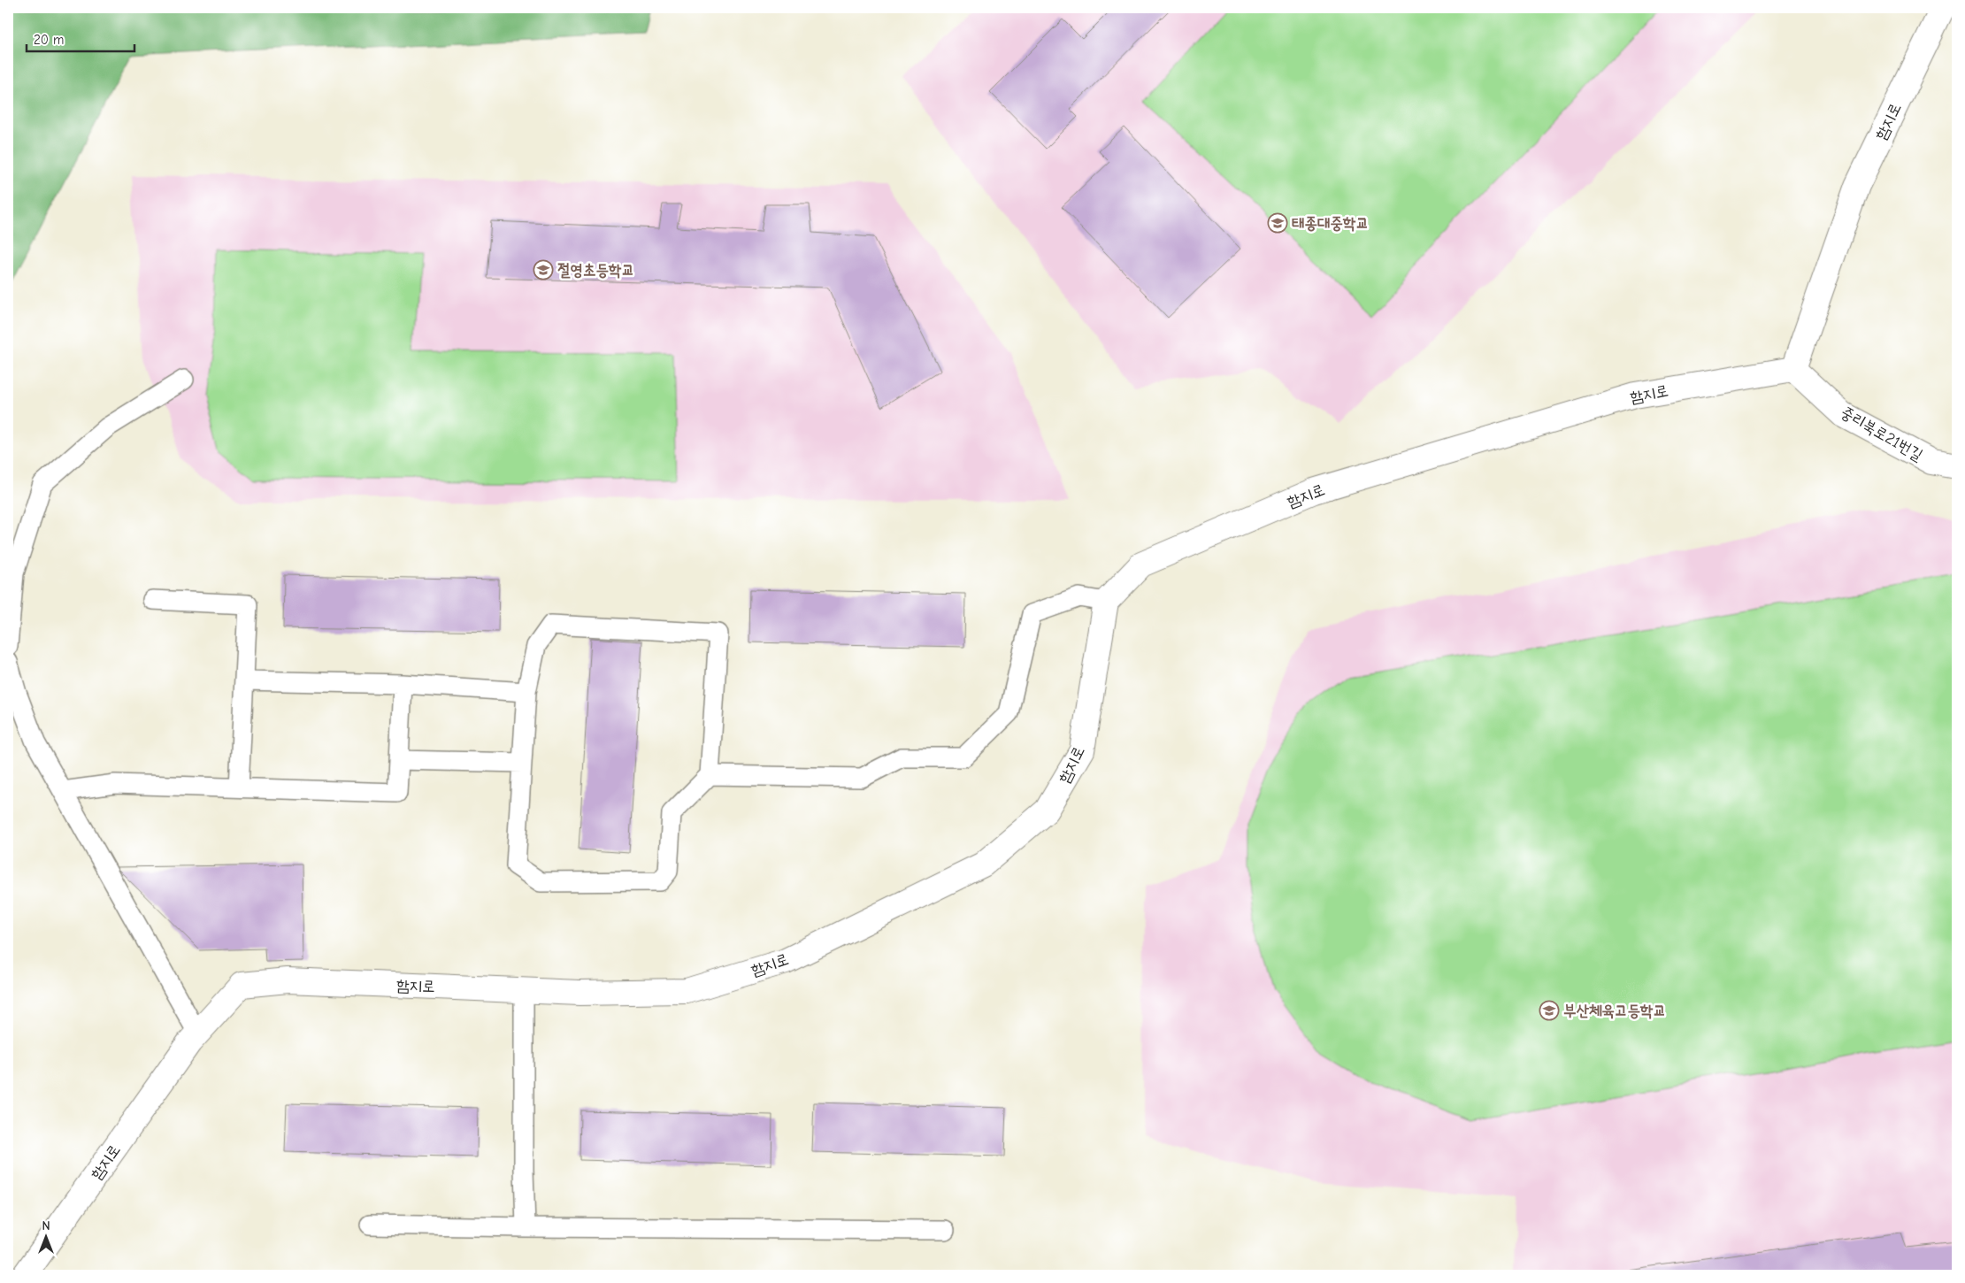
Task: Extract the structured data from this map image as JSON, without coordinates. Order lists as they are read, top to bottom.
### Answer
{
  "streets": {
    "street": ["함지로", "중리북로21번길"]
  },
  "crossings": [
    ["함지로", "중리북로21번길"]
  ],
  "places": {
    "school or university": ["태종대중학교", "절영초등학교", "부산체육고등학교"]
  },
  "scale_bar": "20 m",
  "north": "top"
}
